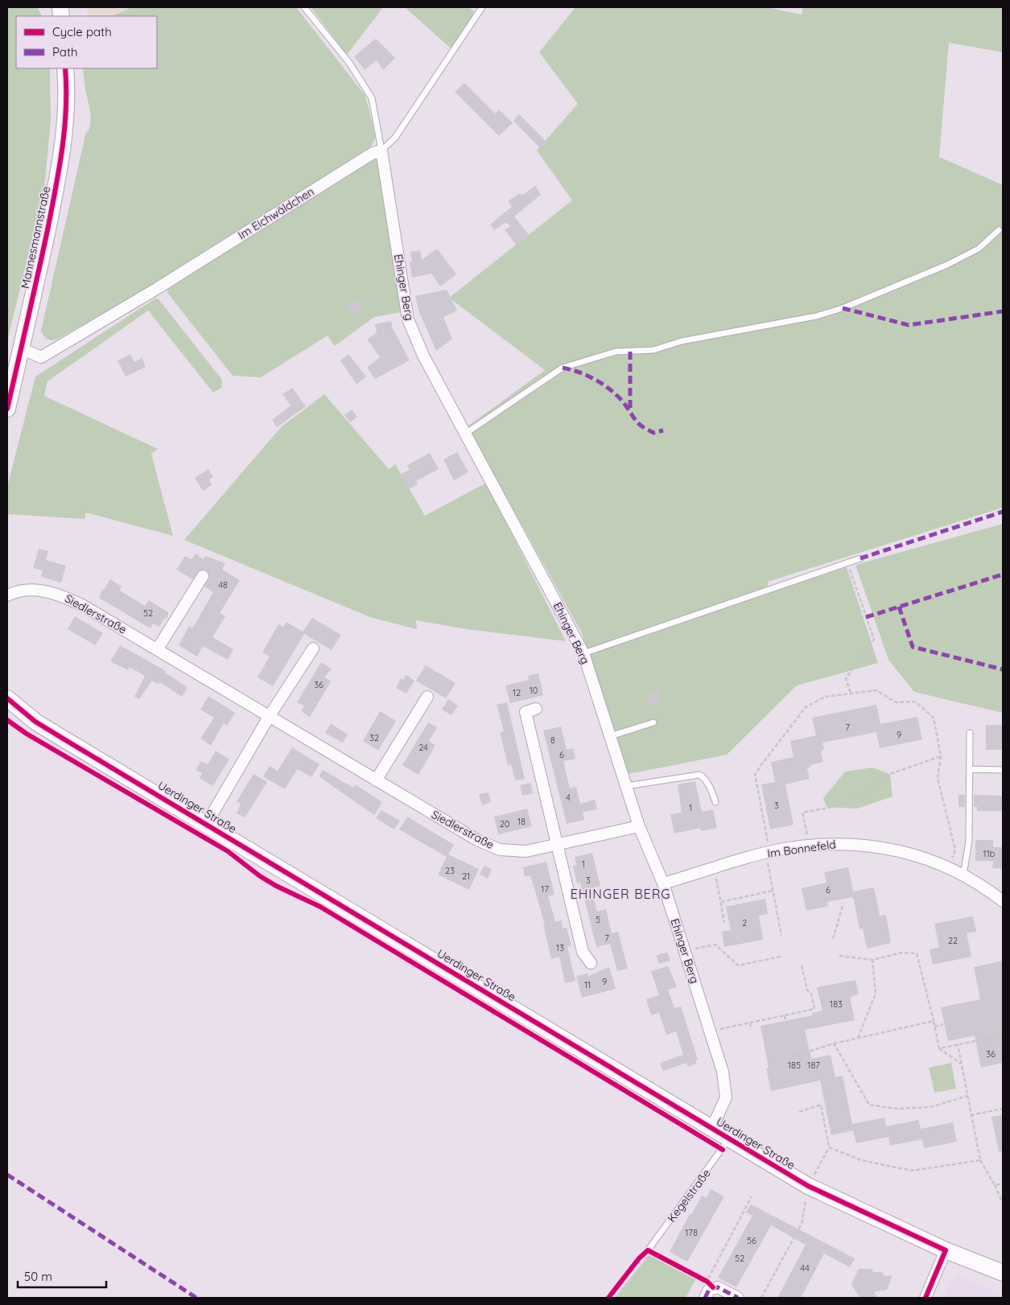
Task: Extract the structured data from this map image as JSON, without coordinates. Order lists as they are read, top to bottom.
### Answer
{
  "streets": {
    "main road": ["Mannesmannstraße", "Uerdinger Straße"],
    "street": [
      "Im Eichwäldchen",
      "Ehinger Berg",
      "Siedlerstraße",
      "Im Bonnefeld"
    ],
    "lane": ["Kegelstraße"]
  },
  "crossings": [
    ["Im Eichwäldchen", "Mannesmannstraße"],
    ["Im Eichwäldchen", "Ehinger Berg"],
    ["Ehinger Berg", "Siedlerstraße"],
    ["Ehinger Berg", "Uerdinger Straße"],
    ["Ehinger Berg", "Im Bonnefeld"],
    ["Uerdinger Straße", "Kegelstraße"]
  ],
  "districts": ["EHINGER BERG"],
  "house_numbers": [
    "48",
    "52",
    "36",
    "10",
    "12",
    "7",
    "9",
    "32",
    "8",
    "24",
    "6",
    "4",
    "3",
    "1",
    "18",
    "20",
    "11b",
    "1",
    "23",
    "21",
    "3",
    "17",
    "6",
    "5",
    "2",
    "7",
    "22",
    "13",
    "9",
    "11",
    "183",
    "36",
    "185",
    "187",
    "178",
    "56",
    "52",
    "44"
  ],
  "legend": ["Cycle path", "Path"],
  "scale_bar": "50 m"
}
